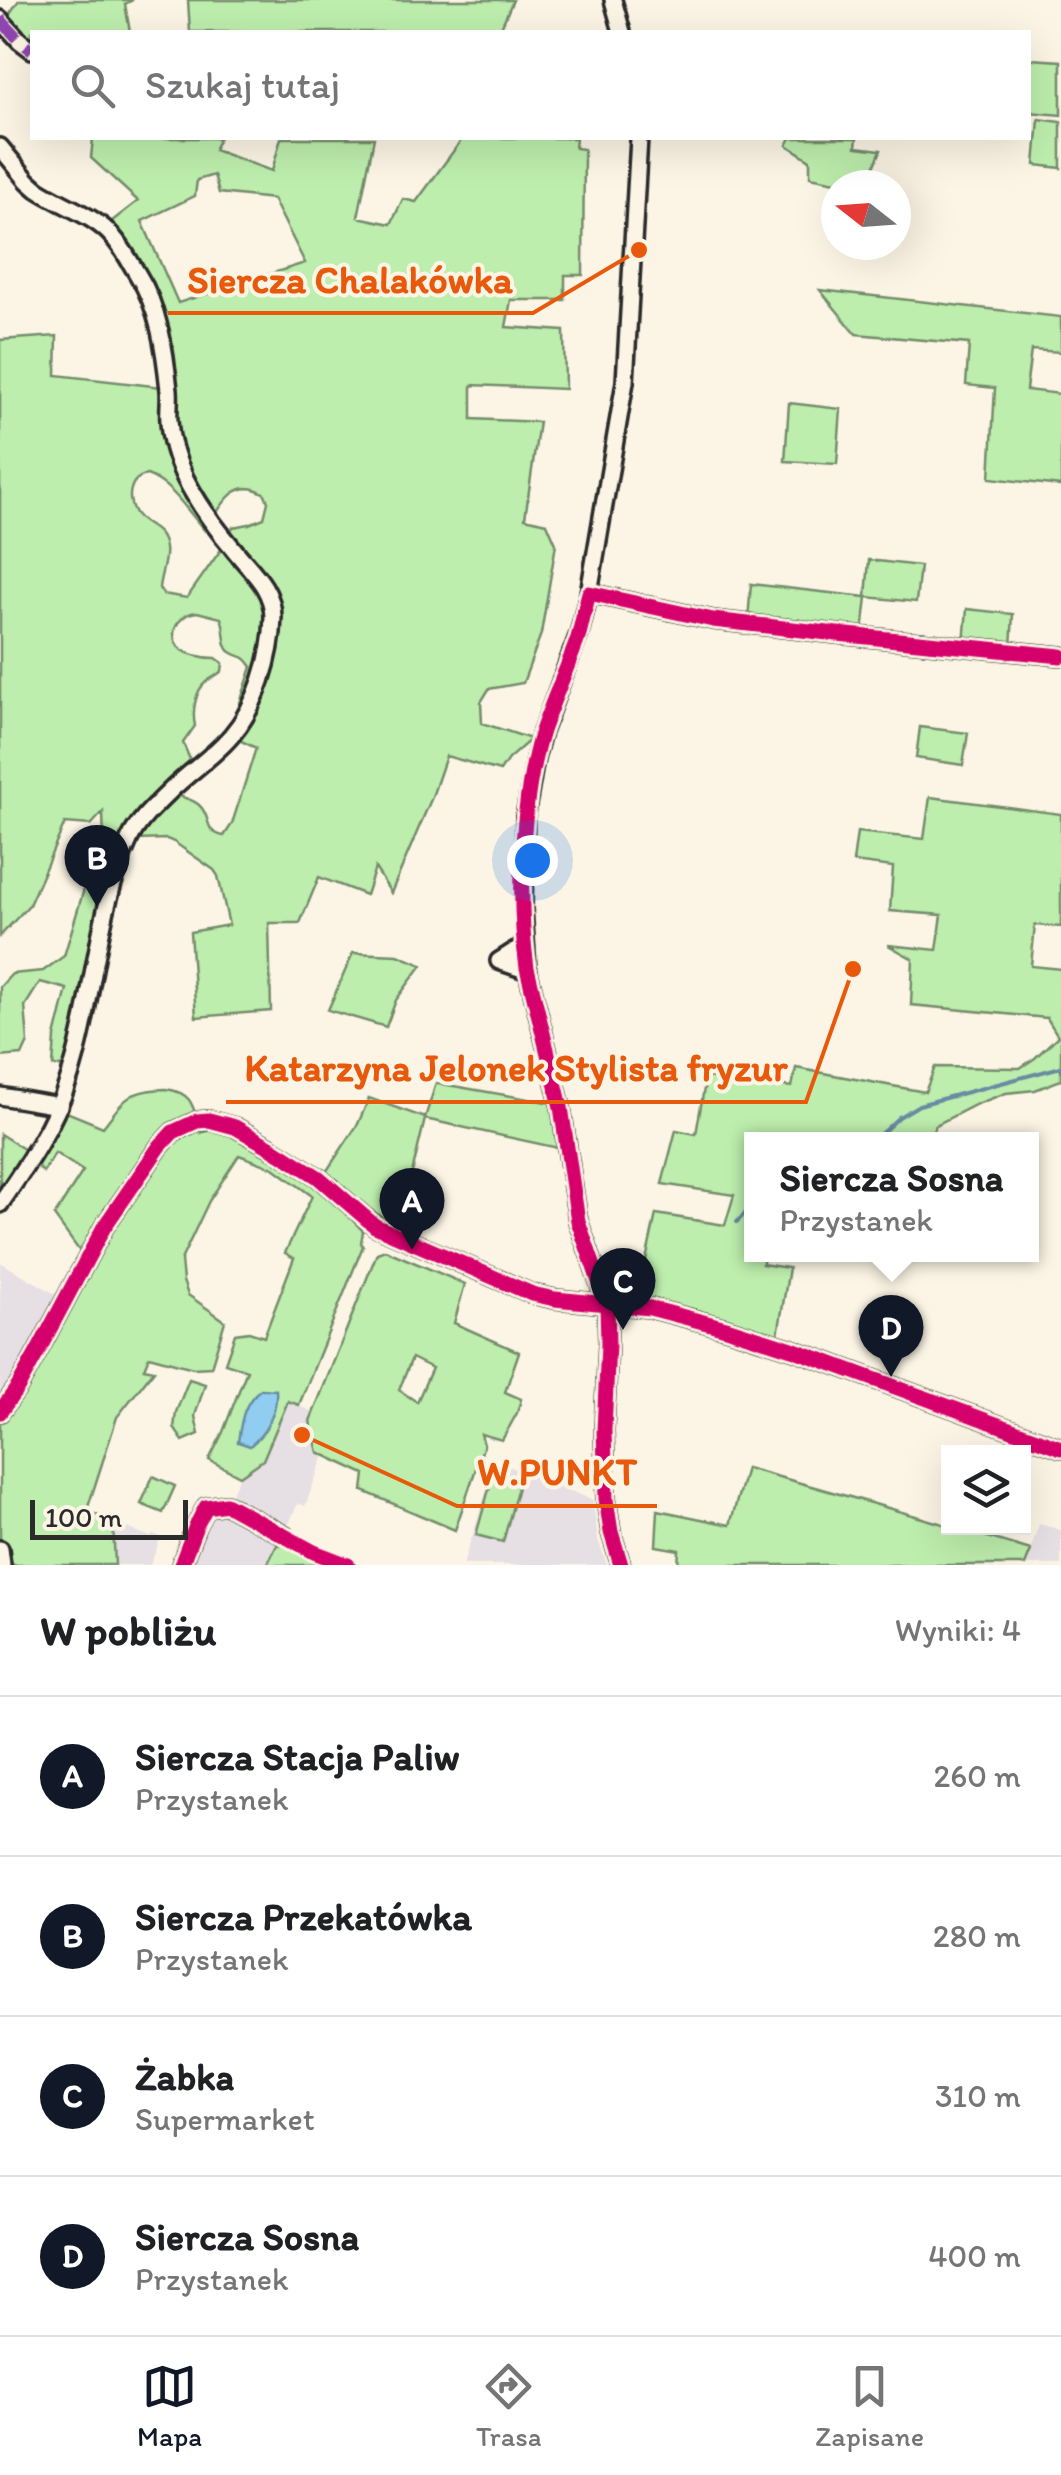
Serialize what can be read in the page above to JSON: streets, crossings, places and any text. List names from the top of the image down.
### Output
{
  "places": ["Siercza Chalakówka", "Katarzyna Jelonek Stylista fryzur", "W.PUNKT"],
  "scale_bar": "100 m",
  "north": "left",
  "page": {
    "search": "Szukaj tutaj",
    "pins": [
      "B",
      "A",
      "C",
      "D"
    ],
    "popup": ["Siercza Sosna", "Przystanek"],
    "scale": "100 m",
    "heading": ["W pobliżu", "Wyniki: 4"],
    "list": [
      {
        "mark": "A",
        "name": "Siercza Stacja Paliw",
        "note": "Przystanek",
        "value": "260 m"
      },
      {
        "mark": "B",
        "name": "Siercza Przekatówka",
        "note": "Przystanek",
        "value": "280 m"
      },
      {
        "mark": "C",
        "name": "Żabka",
        "note": "Supermarket",
        "value": "310 m"
      },
      {
        "mark": "D",
        "name": "Siercza Sosna",
        "note": "Przystanek",
        "value": "400 m"
      }
    ],
    "nav": ["Mapa", "Trasa", "Zapisane"]
  }
}
